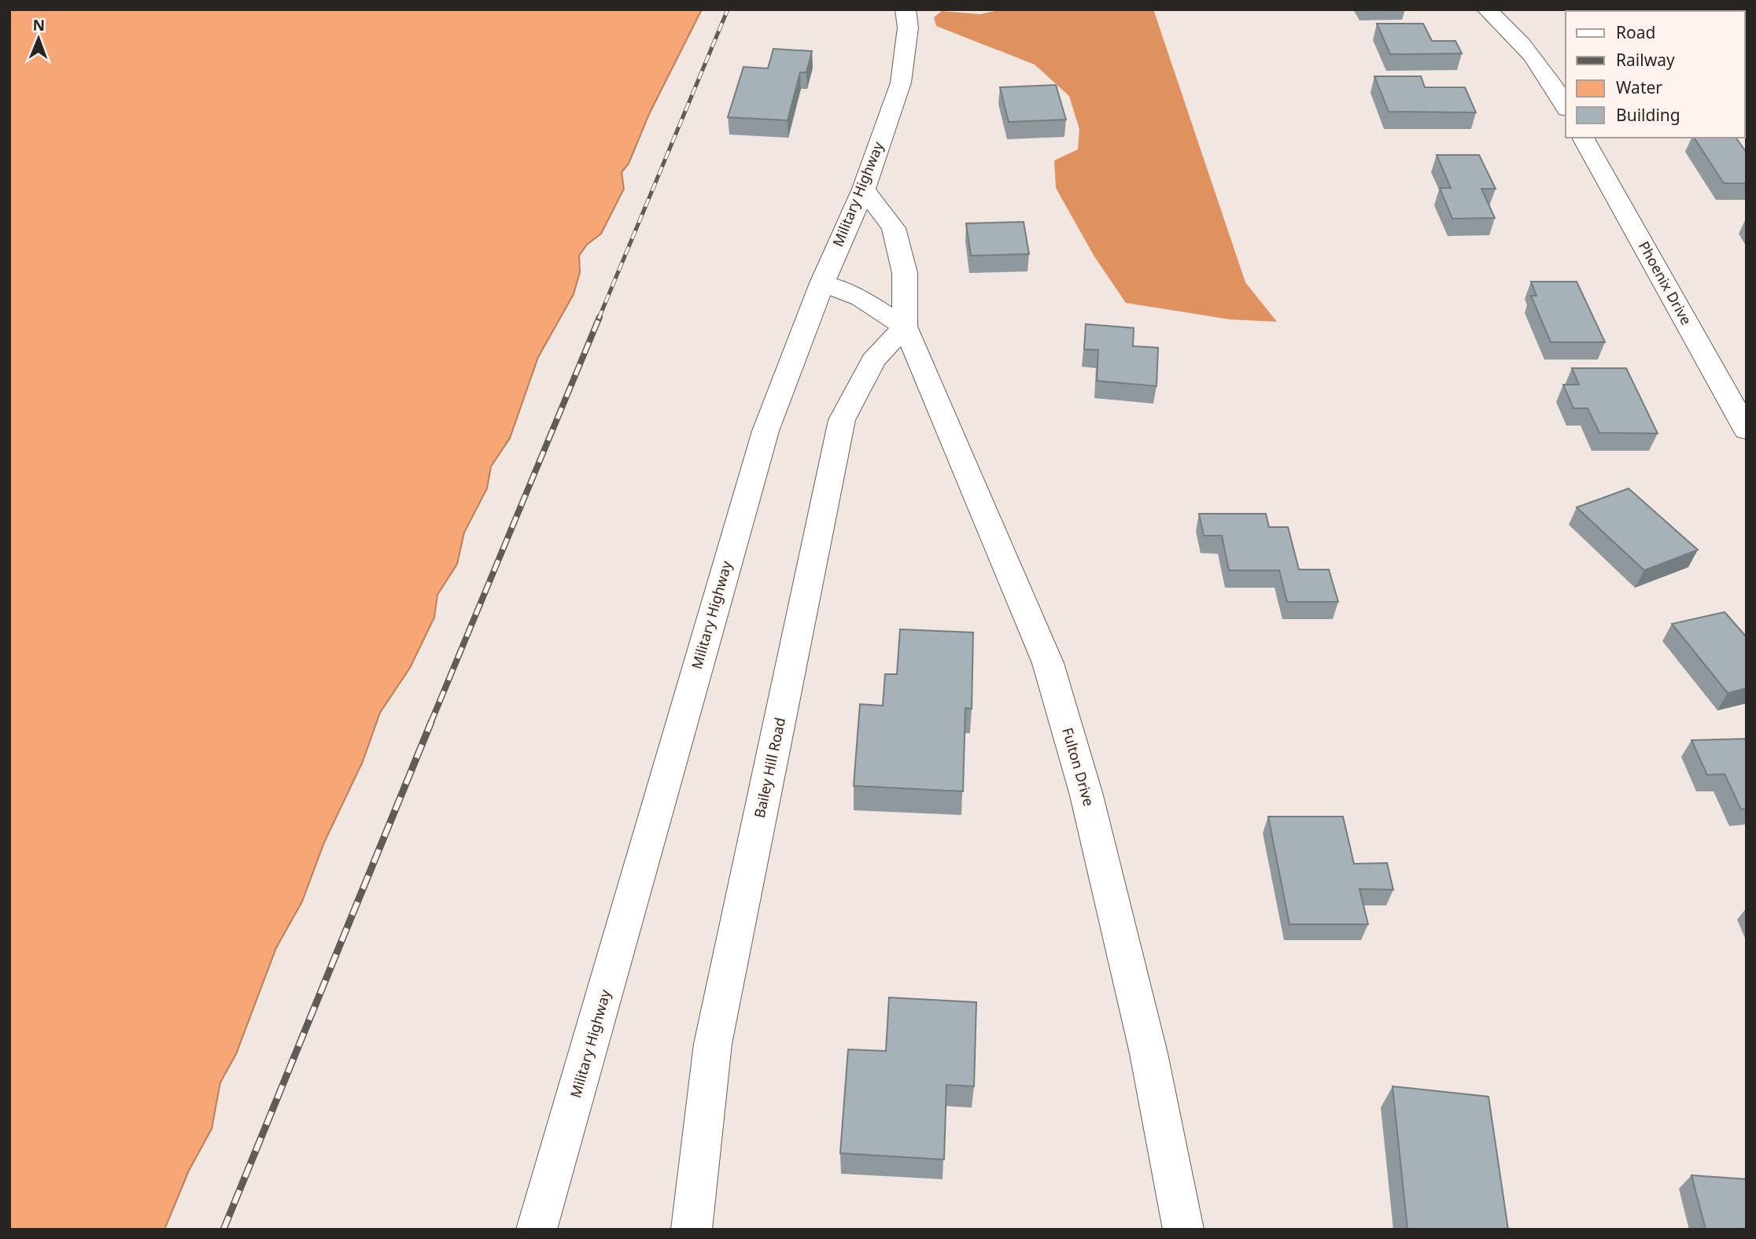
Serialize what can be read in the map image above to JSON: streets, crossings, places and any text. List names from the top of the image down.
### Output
{
  "streets": {
    "street": [
      "Military Highway",
      "Phoenix Drive",
      "Fulton Drive",
      "Bailey Hill Road"
    ]
  },
  "crossings": [
    ["Military Highway", "Fulton Drive"],
    ["Fulton Drive", "Bailey Hill Road"]
  ],
  "legend": [
    "Road",
    "Railway",
    "Water",
    "Building"
  ],
  "north": "top"
}
